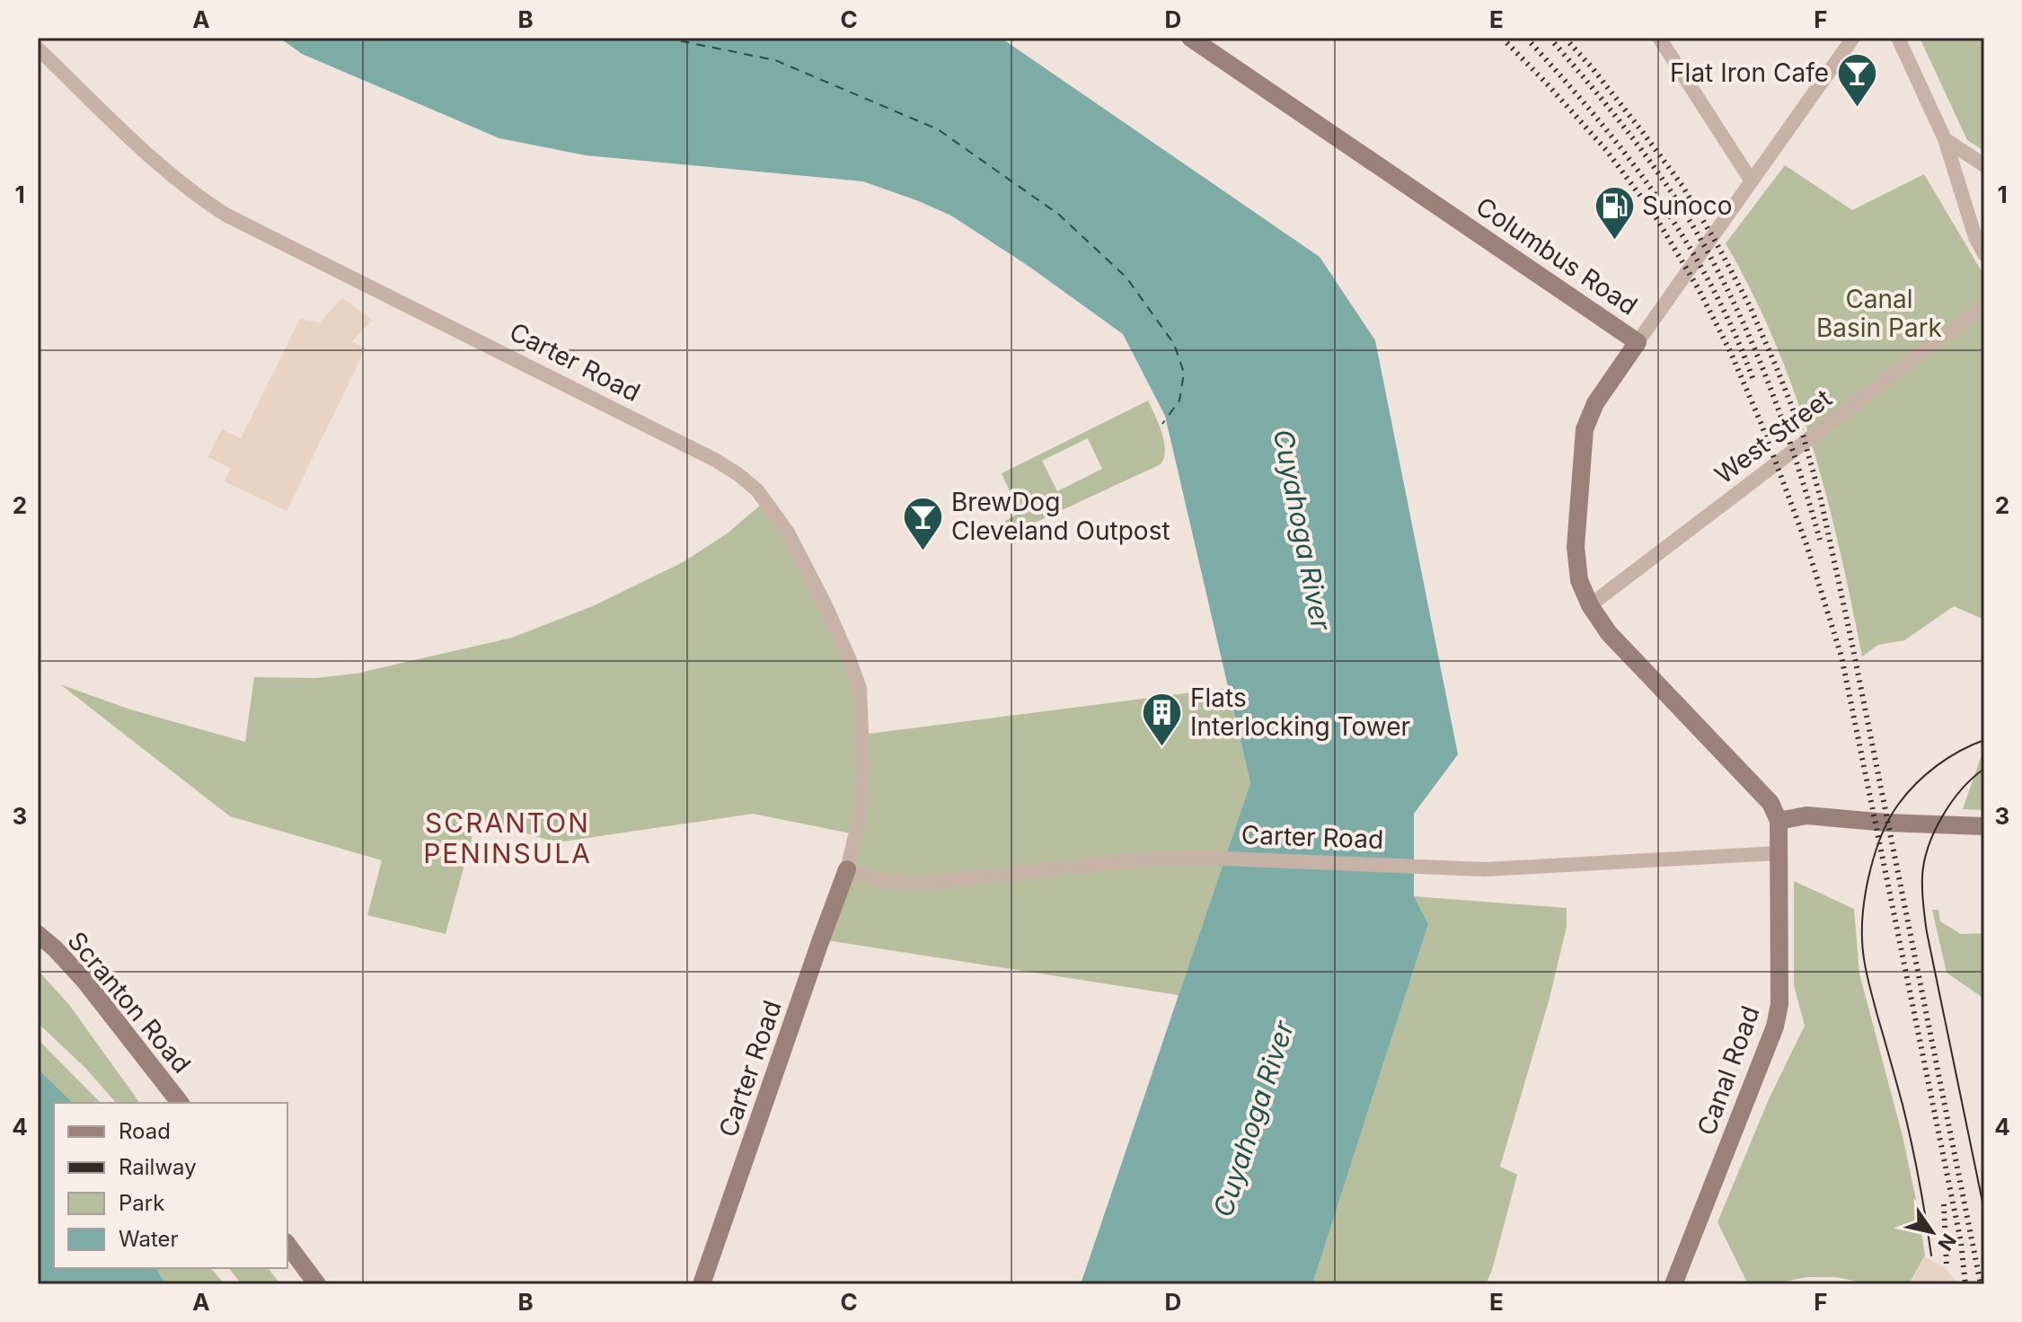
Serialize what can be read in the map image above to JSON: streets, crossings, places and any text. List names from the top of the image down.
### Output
{
  "streets": {
    "street": [
      "Columbus Road",
      "Carter Road",
      "West Street",
      "Scranton Road",
      "Canal Road"
    ]
  },
  "crossings": [
    ["Columbus Road", "West Street"],
    ["Columbus Road", "Canal Road"],
    ["Carter Road", "Canal Road"]
  ],
  "districts": ["SCRANTON PENINSULA"],
  "water": ["Cuyahoga River"],
  "parks": ["Canal Basin Park"],
  "places": {
    "bar": ["Flat Iron Cafe", "BrewDog Cleveland Outpost"],
    "fuel station": ["Sunoco"],
    "building": ["Flats Interlocking Tower"]
  },
  "legend": [
    "Road",
    "Railway",
    "Park",
    "Water"
  ],
  "north": "bottom right",
  "grid": {
    "columns": [
      "A",
      "B",
      "C",
      "D",
      "E",
      "F"
    ],
    "rows": [
      "1",
      "2",
      "3",
      "4"
    ]
  }
}
